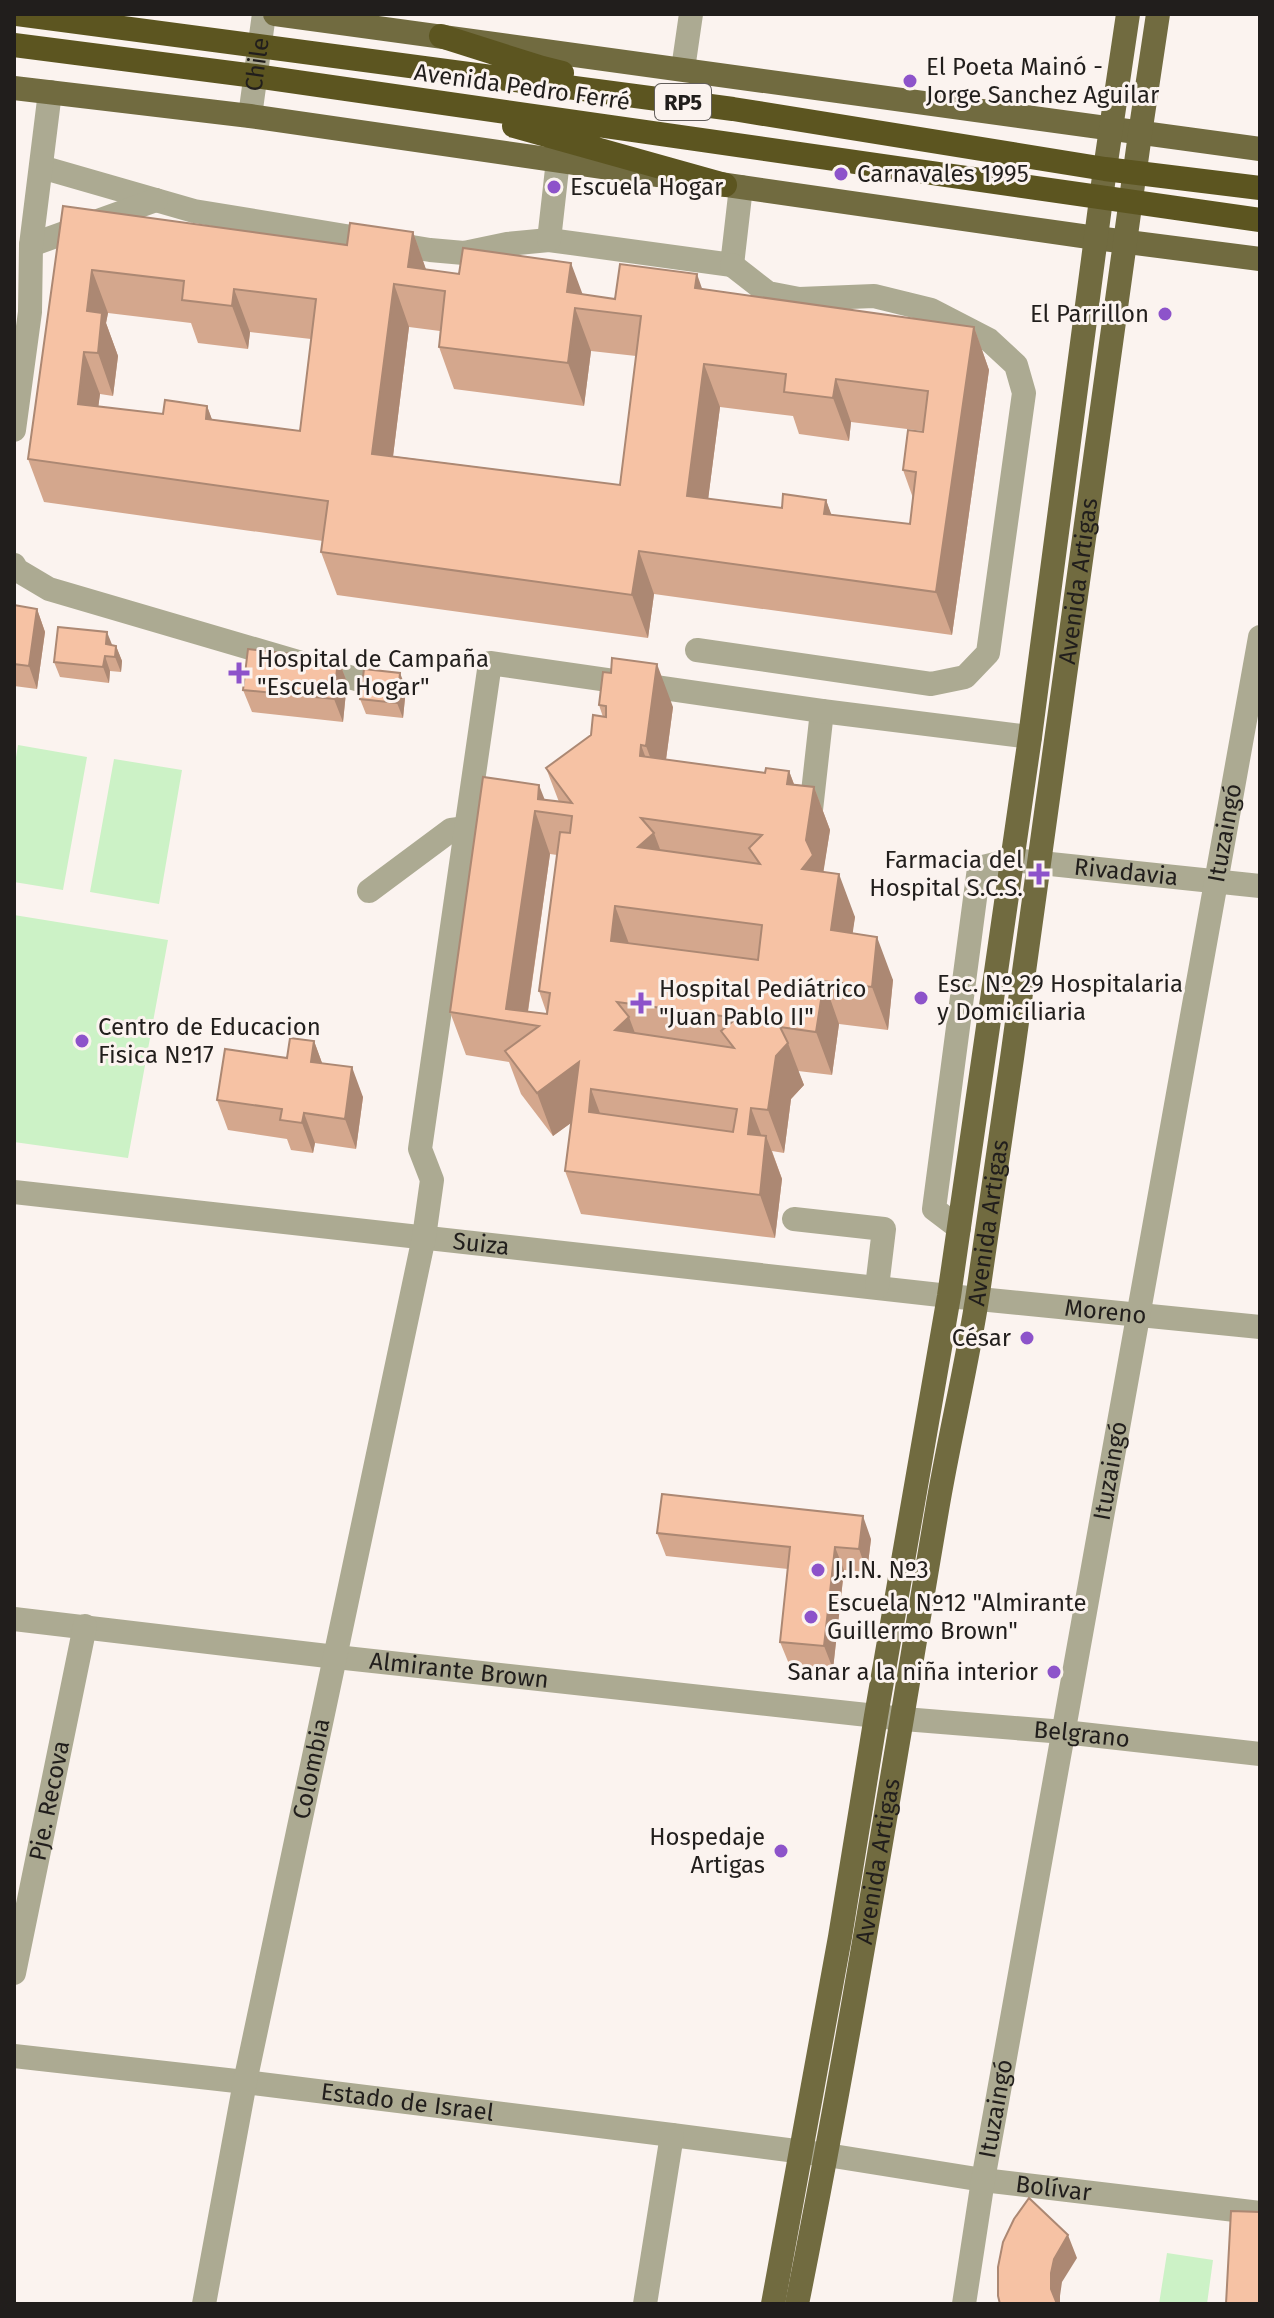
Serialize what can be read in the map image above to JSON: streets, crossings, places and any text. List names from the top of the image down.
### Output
{
  "streets": {
    "highway": ["Avenida Pedro Ferré", "RP5"],
    "main road": ["Avenida Artigas"],
    "street": [
      "Chile",
      "Ituzaingó",
      "Rivadavia",
      "Suiza",
      "Moreno",
      "Almirante Brown",
      "Belgrano",
      "Colombia",
      "Pje. Recova",
      "Estado de Israel",
      "Bolívar"
    ]
  },
  "crossings": [
    ["Chile", "Avenida Pedro Ferré"],
    ["Avenida Pedro Ferré", "Avenida Artigas"],
    ["Avenida Artigas", "Rivadavia"],
    ["Avenida Artigas", "Suiza"],
    ["Avenida Artigas", "Moreno"],
    ["Avenida Artigas", "Almirante Brown"],
    ["Avenida Artigas", "Belgrano"],
    ["Avenida Artigas", "Estado de Israel"],
    ["Avenida Artigas", "Bolívar"],
    ["Ituzaingó", "Rivadavia"],
    ["Ituzaingó", "Moreno"],
    ["Ituzaingó", "Belgrano"],
    ["Ituzaingó", "Bolívar"],
    ["Suiza", "Moreno"],
    ["Suiza", "Colombia"],
    ["Almirante Brown", "Belgrano"],
    ["Almirante Brown", "Colombia"],
    ["Almirante Brown", "Pje. Recova"],
    ["Colombia", "Estado de Israel"],
    ["Estado de Israel", "Bolívar"]
  ],
  "places": {
    "other": [
      "El Poeta Mainó - Jorge Sanchez Aguilar",
      "Carnavales 1995",
      "Escuela Hogar",
      "El Parrillon",
      "Esc. Nº 29 Hospitalaria y Domiciliaria",
      "Centro de Educacion Fisica Nº17",
      "César",
      "J.I.N. Nº3",
      "Escuela Nº12 \"Almirante Guillermo Brown\"",
      "Sanar a la niña interior",
      "Hospedaje Artigas"
    ],
    "health": ["Hospital de Campaña \"Escuela Hogar\"", "Farmacia del Hospital S.C.S.", "Hospital Pediátrico \"Juan Pablo II\""]
  }
}
